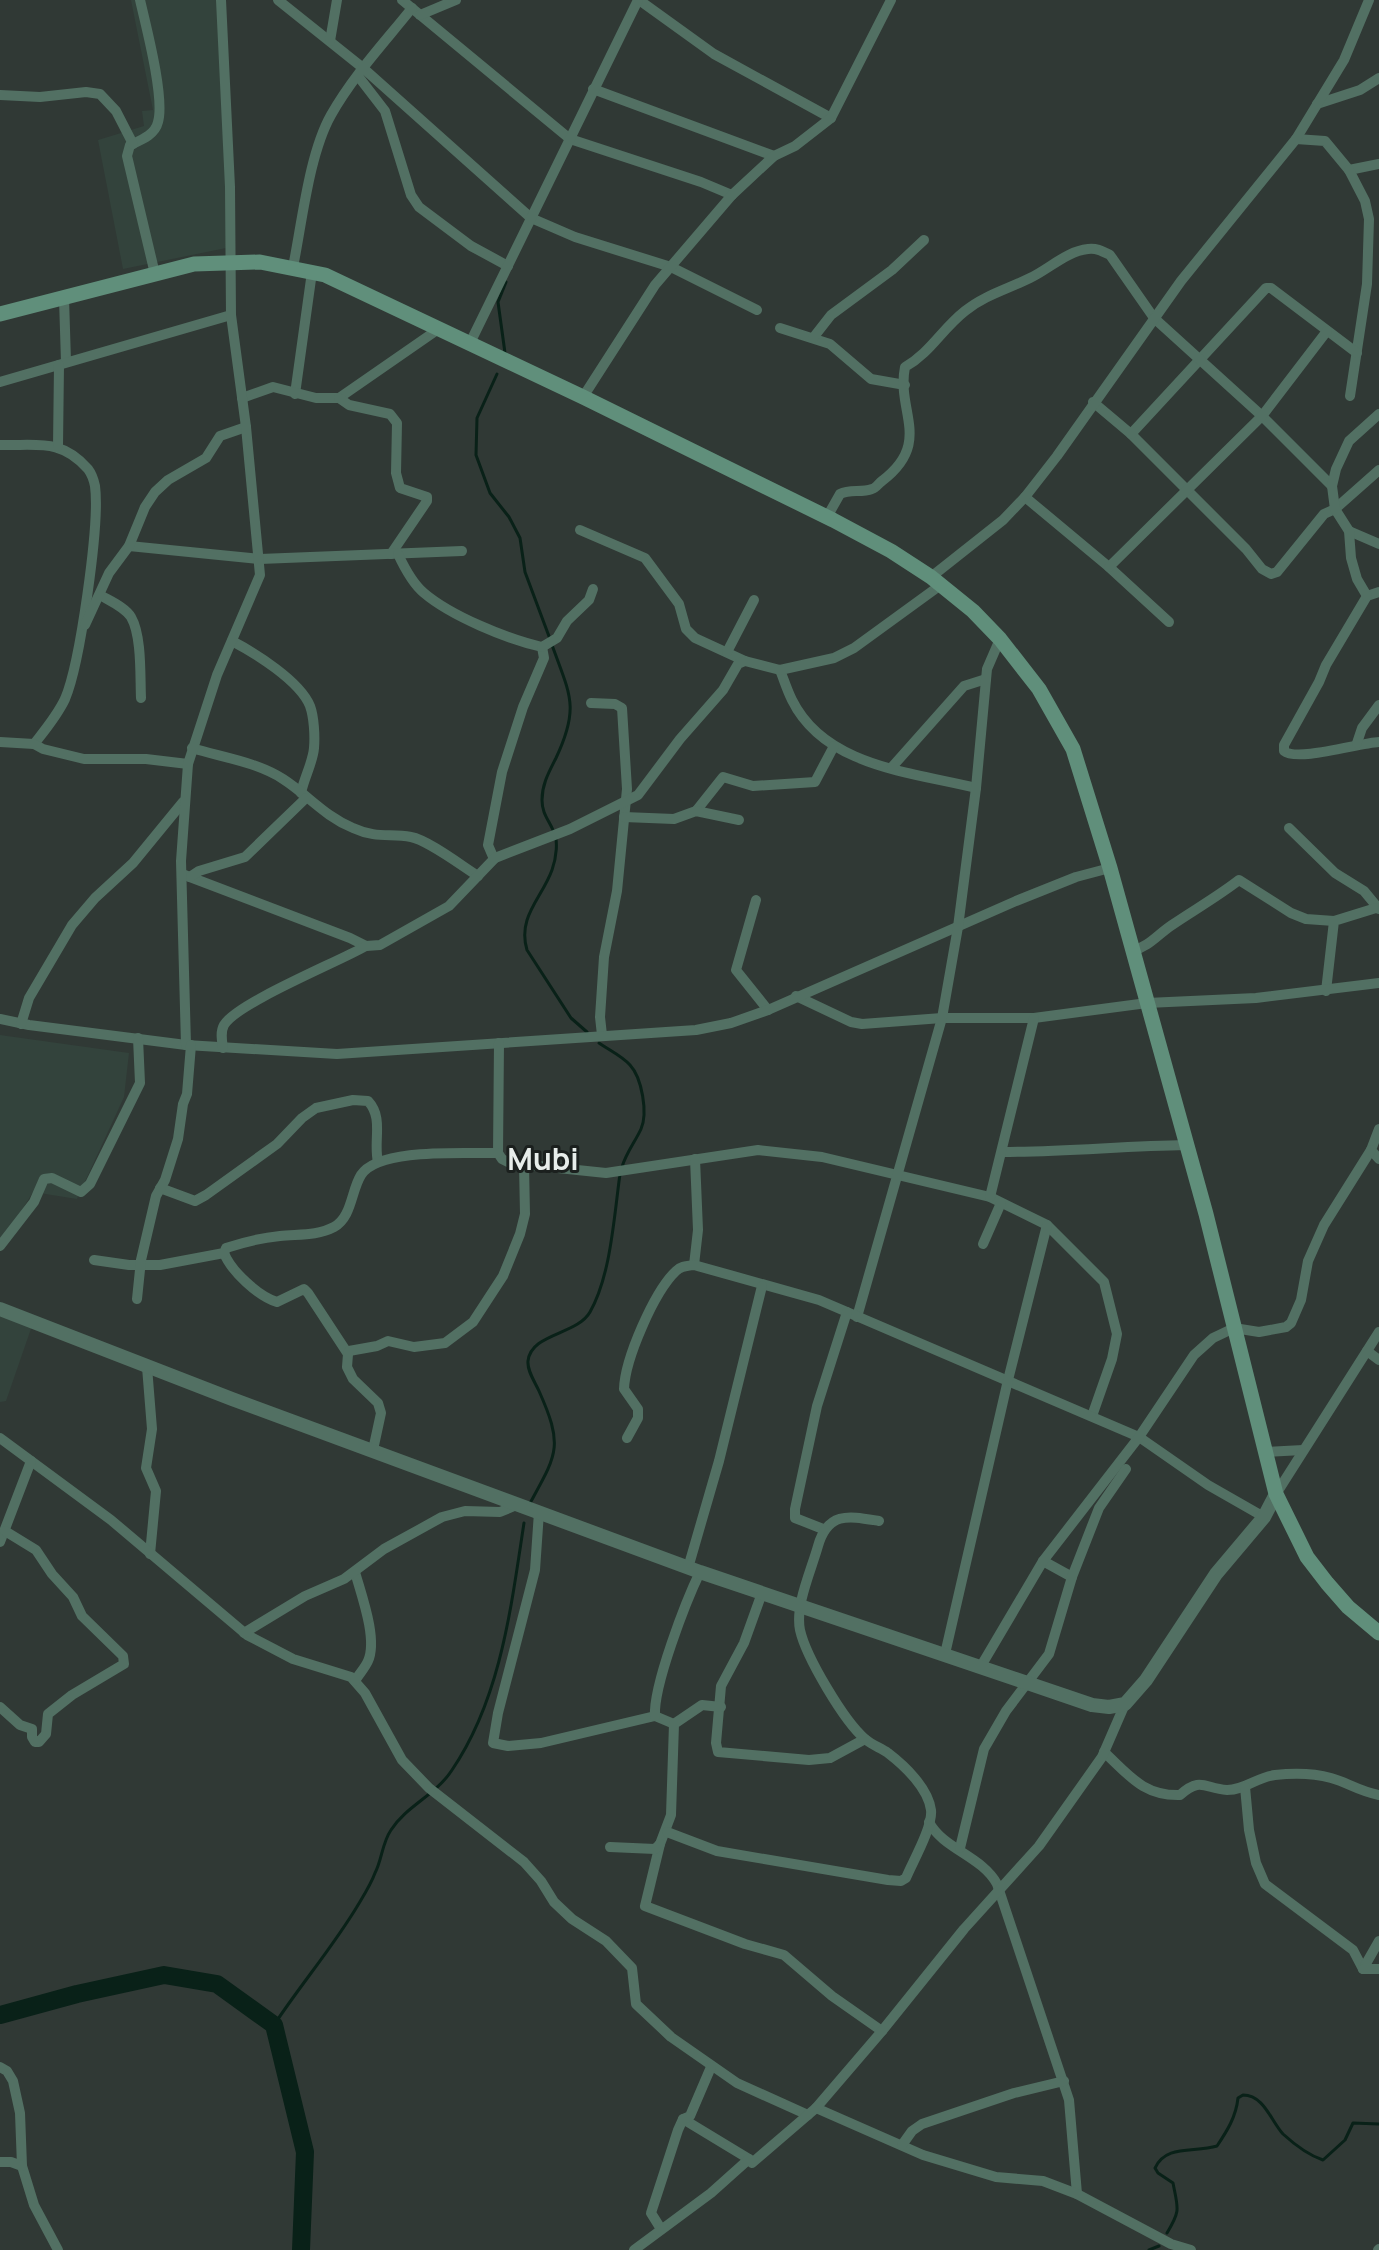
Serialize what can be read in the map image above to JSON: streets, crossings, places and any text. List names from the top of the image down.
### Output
{
  "districts": ["Mubi"]
}
